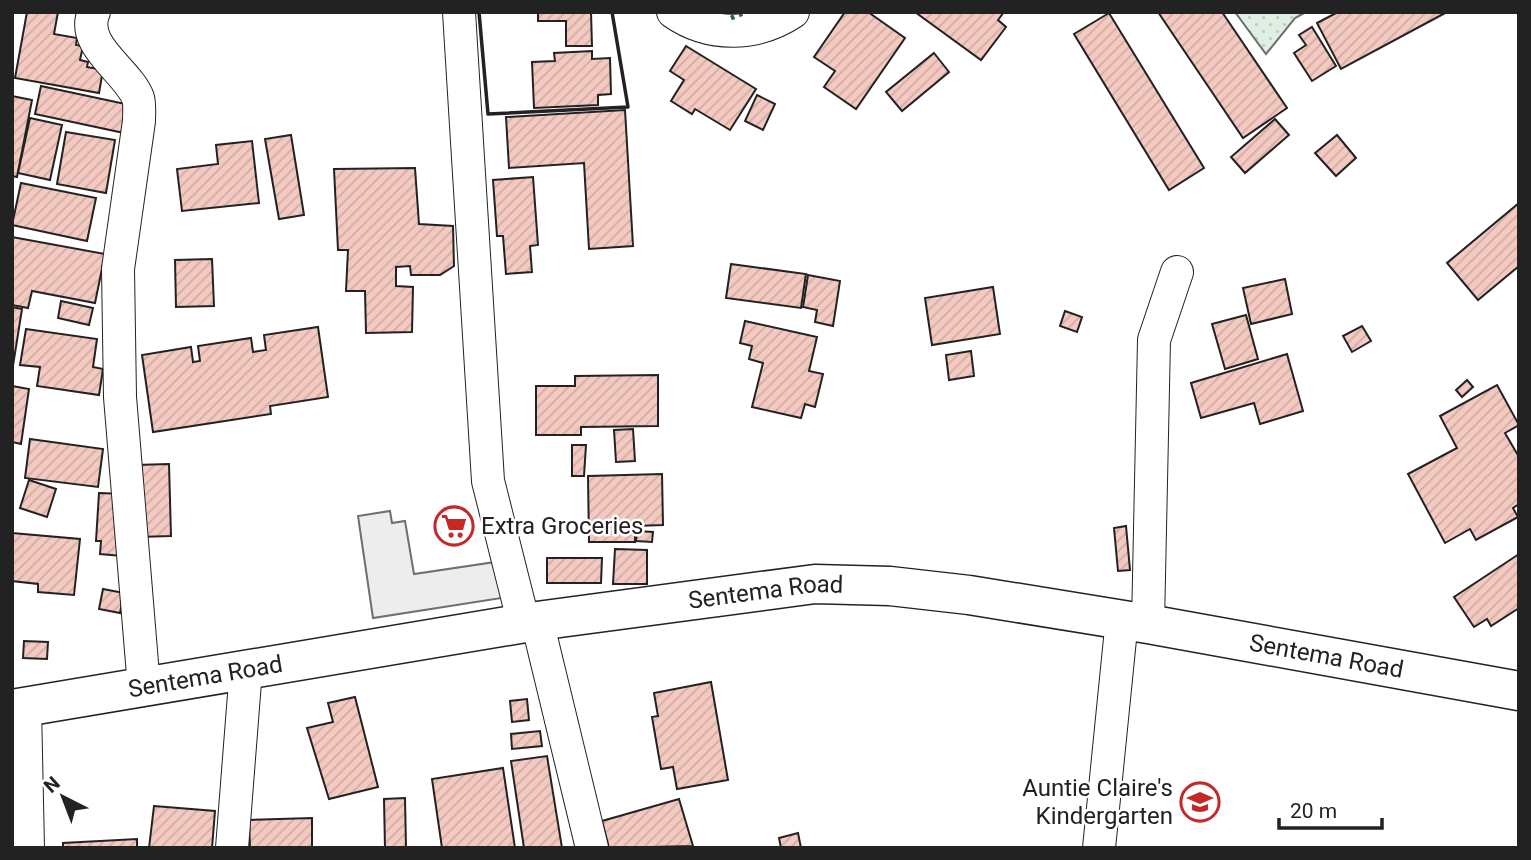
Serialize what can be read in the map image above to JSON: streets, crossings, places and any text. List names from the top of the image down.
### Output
{
  "streets": {
    "main road": ["Sentema Road"]
  },
  "places": {
    "supermarket": ["Extra Groceries"],
    "school or university": ["Auntie Claire's Kindergarten"]
  },
  "scale_bar": "20 m",
  "north": "top left"
}
